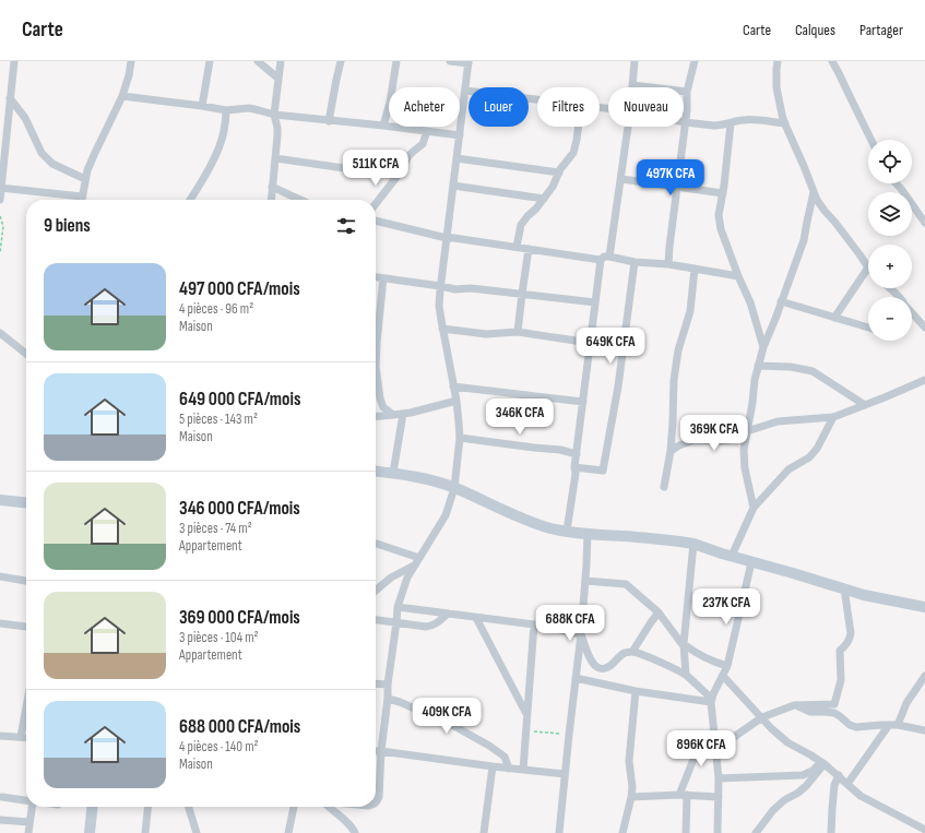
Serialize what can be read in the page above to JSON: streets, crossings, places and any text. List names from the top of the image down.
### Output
{
  "page": {
    "header": "Carte",
    "nav": ["Carte", "Calques", "Partager"],
    "chip": [
      "Acheter",
      "Louer",
      "Filtres",
      "Nouveau"
    ],
    "map_buttons": ["+", "−"],
    "price": [
      "511K CFA",
      "497K CFA",
      "649K CFA",
      "346K CFA",
      "369K CFA",
      "237K CFA",
      "688K CFA",
      "409K CFA",
      "896K CFA"
    ],
    "heading": "9 biens",
    "list": [
      {
        "name": "497 000 CFA/mois",
        "note": "4 pièces · 96 m² · Maison"
      },
      {
        "name": "649 000 CFA/mois",
        "note": "5 pièces · 143 m² · Maison"
      },
      {
        "name": "346 000 CFA/mois",
        "note": "3 pièces · 74 m² · Appartement"
      },
      {
        "name": "369 000 CFA/mois",
        "note": "3 pièces · 104 m² · Appartement"
      },
      {
        "name": "688 000 CFA/mois",
        "note": "4 pièces · 140 m² · Maison"
      }
    ]
  }
}
